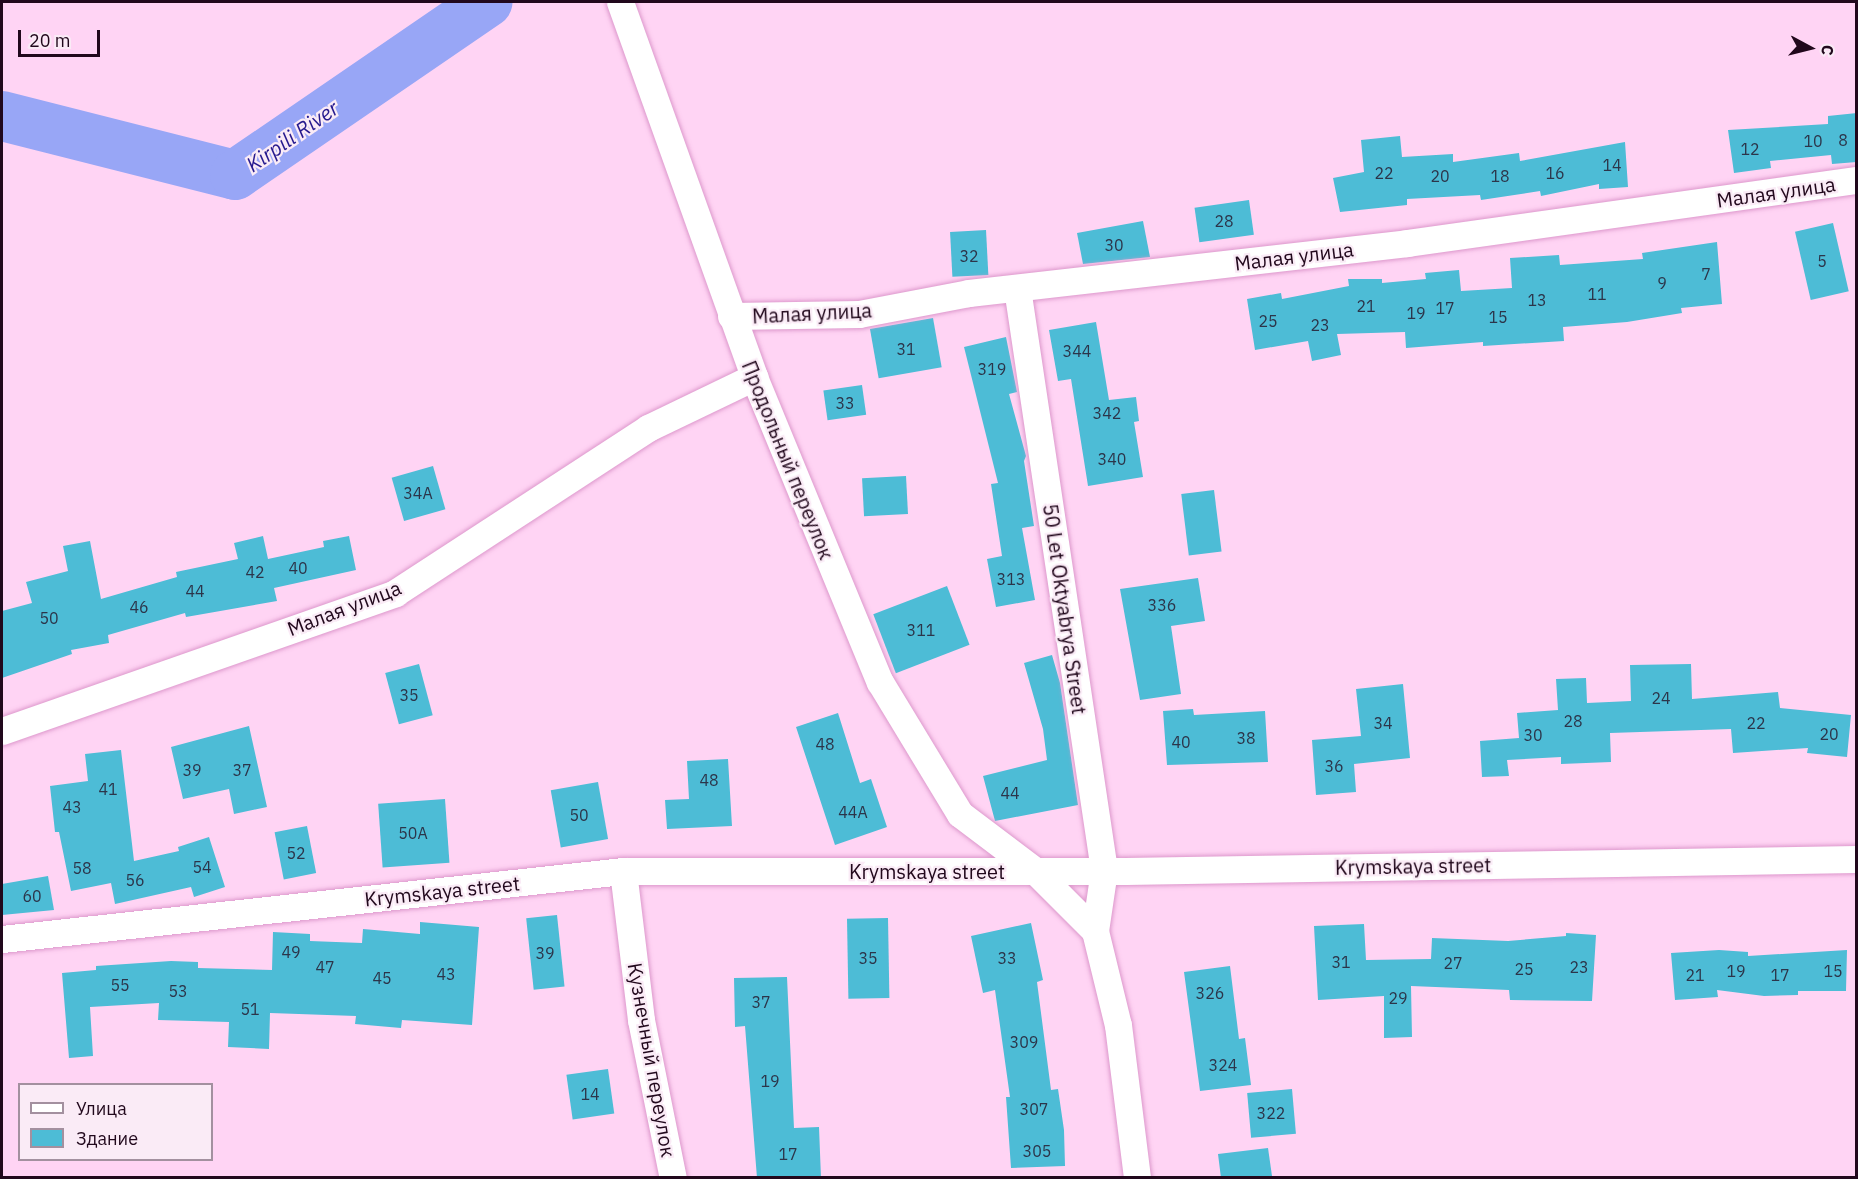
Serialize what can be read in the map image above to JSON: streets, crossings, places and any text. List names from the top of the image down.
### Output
{
  "streets": {
    "street": [
      "Малая улица",
      "Продольный переулок",
      "50 Let Oktyabrya Street",
      "Krymskaya street",
      "Кузнечный переулок"
    ]
  },
  "crossings": [
    ["Малая улица", "Продольный переулок"],
    ["Малая улица", "50 Let Oktyabrya Street"],
    ["Продольный переулок", "Krymskaya street"],
    ["50 Let Oktyabrya Street", "Krymskaya street"],
    ["Krymskaya street", "Кузнечный переулок"]
  ],
  "water": ["Kirpili River"],
  "house_numbers": [
    "8",
    "10",
    "12",
    "14",
    "22",
    "16",
    "20",
    "18",
    "28",
    "30",
    "32",
    "5",
    "7",
    "9",
    "11",
    "13",
    "21",
    "17",
    "19",
    "15",
    "25",
    "23",
    "31",
    "344",
    "319",
    "33",
    "342",
    "340",
    "34А",
    "40",
    "42",
    "313",
    "44",
    "336",
    "46",
    "50",
    "311",
    "35",
    "24",
    "28",
    "34",
    "22",
    "20",
    "30",
    "38",
    "40",
    "48",
    "36",
    "39",
    "37",
    "48",
    "41",
    "44",
    "43",
    "44А",
    "50",
    "50А",
    "52",
    "54",
    "58",
    "56",
    "60",
    "49",
    "39",
    "35",
    "33",
    "31",
    "27",
    "47",
    "23",
    "25",
    "19",
    "15",
    "43",
    "21",
    "17",
    "45",
    "55",
    "53",
    "326",
    "29",
    "37",
    "51",
    "309",
    "324",
    "19",
    "14",
    "307",
    "322",
    "305",
    "17"
  ],
  "legend": ["Улица", "Здание"],
  "scale_bar": "20 m",
  "north": "right"
}
